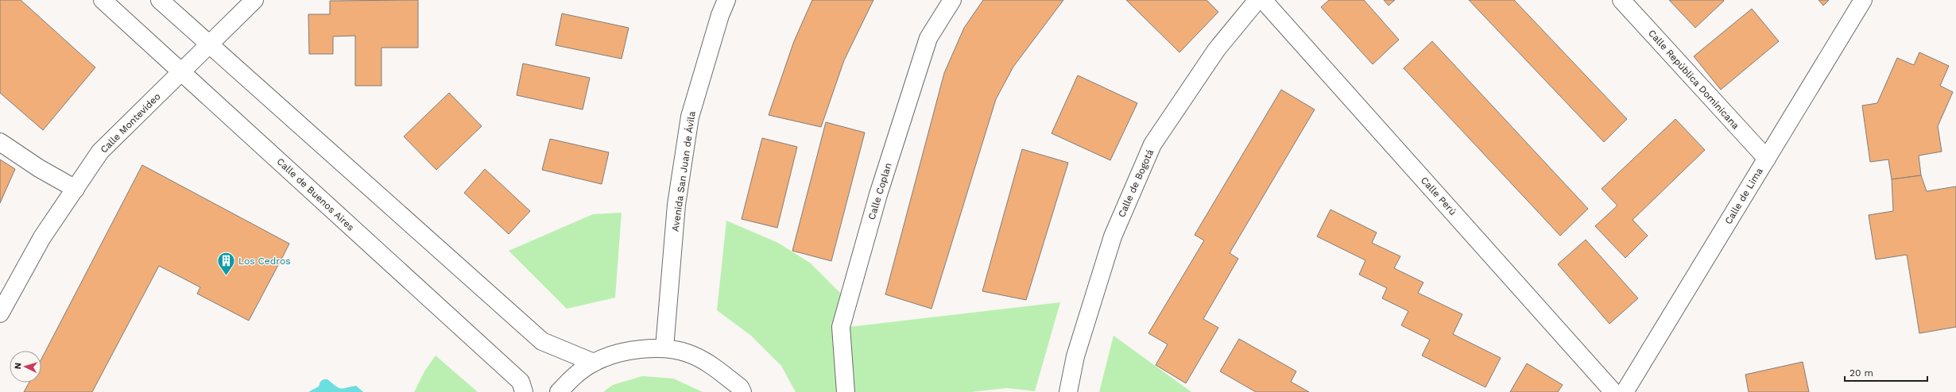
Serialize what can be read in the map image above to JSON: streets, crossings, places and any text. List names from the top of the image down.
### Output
{
  "streets": {
    "street": [
      "Calle República Dominicana",
      "Calle Montevideo",
      "Avenida San Juan de Ávila",
      "Calle de Bogotá",
      "Calle Coplan",
      "Calle de Buenos Aires",
      "Calle Perú",
      "Calle de Lima"
    ]
  },
  "crossings": [
    ["Calle República Dominicana", "Calle de Lima"],
    ["Calle Montevideo", "Calle de Buenos Aires"]
  ],
  "places": {
    "building": ["Los Cedros"]
  },
  "scale_bar": "20 m",
  "north": "left"
}
